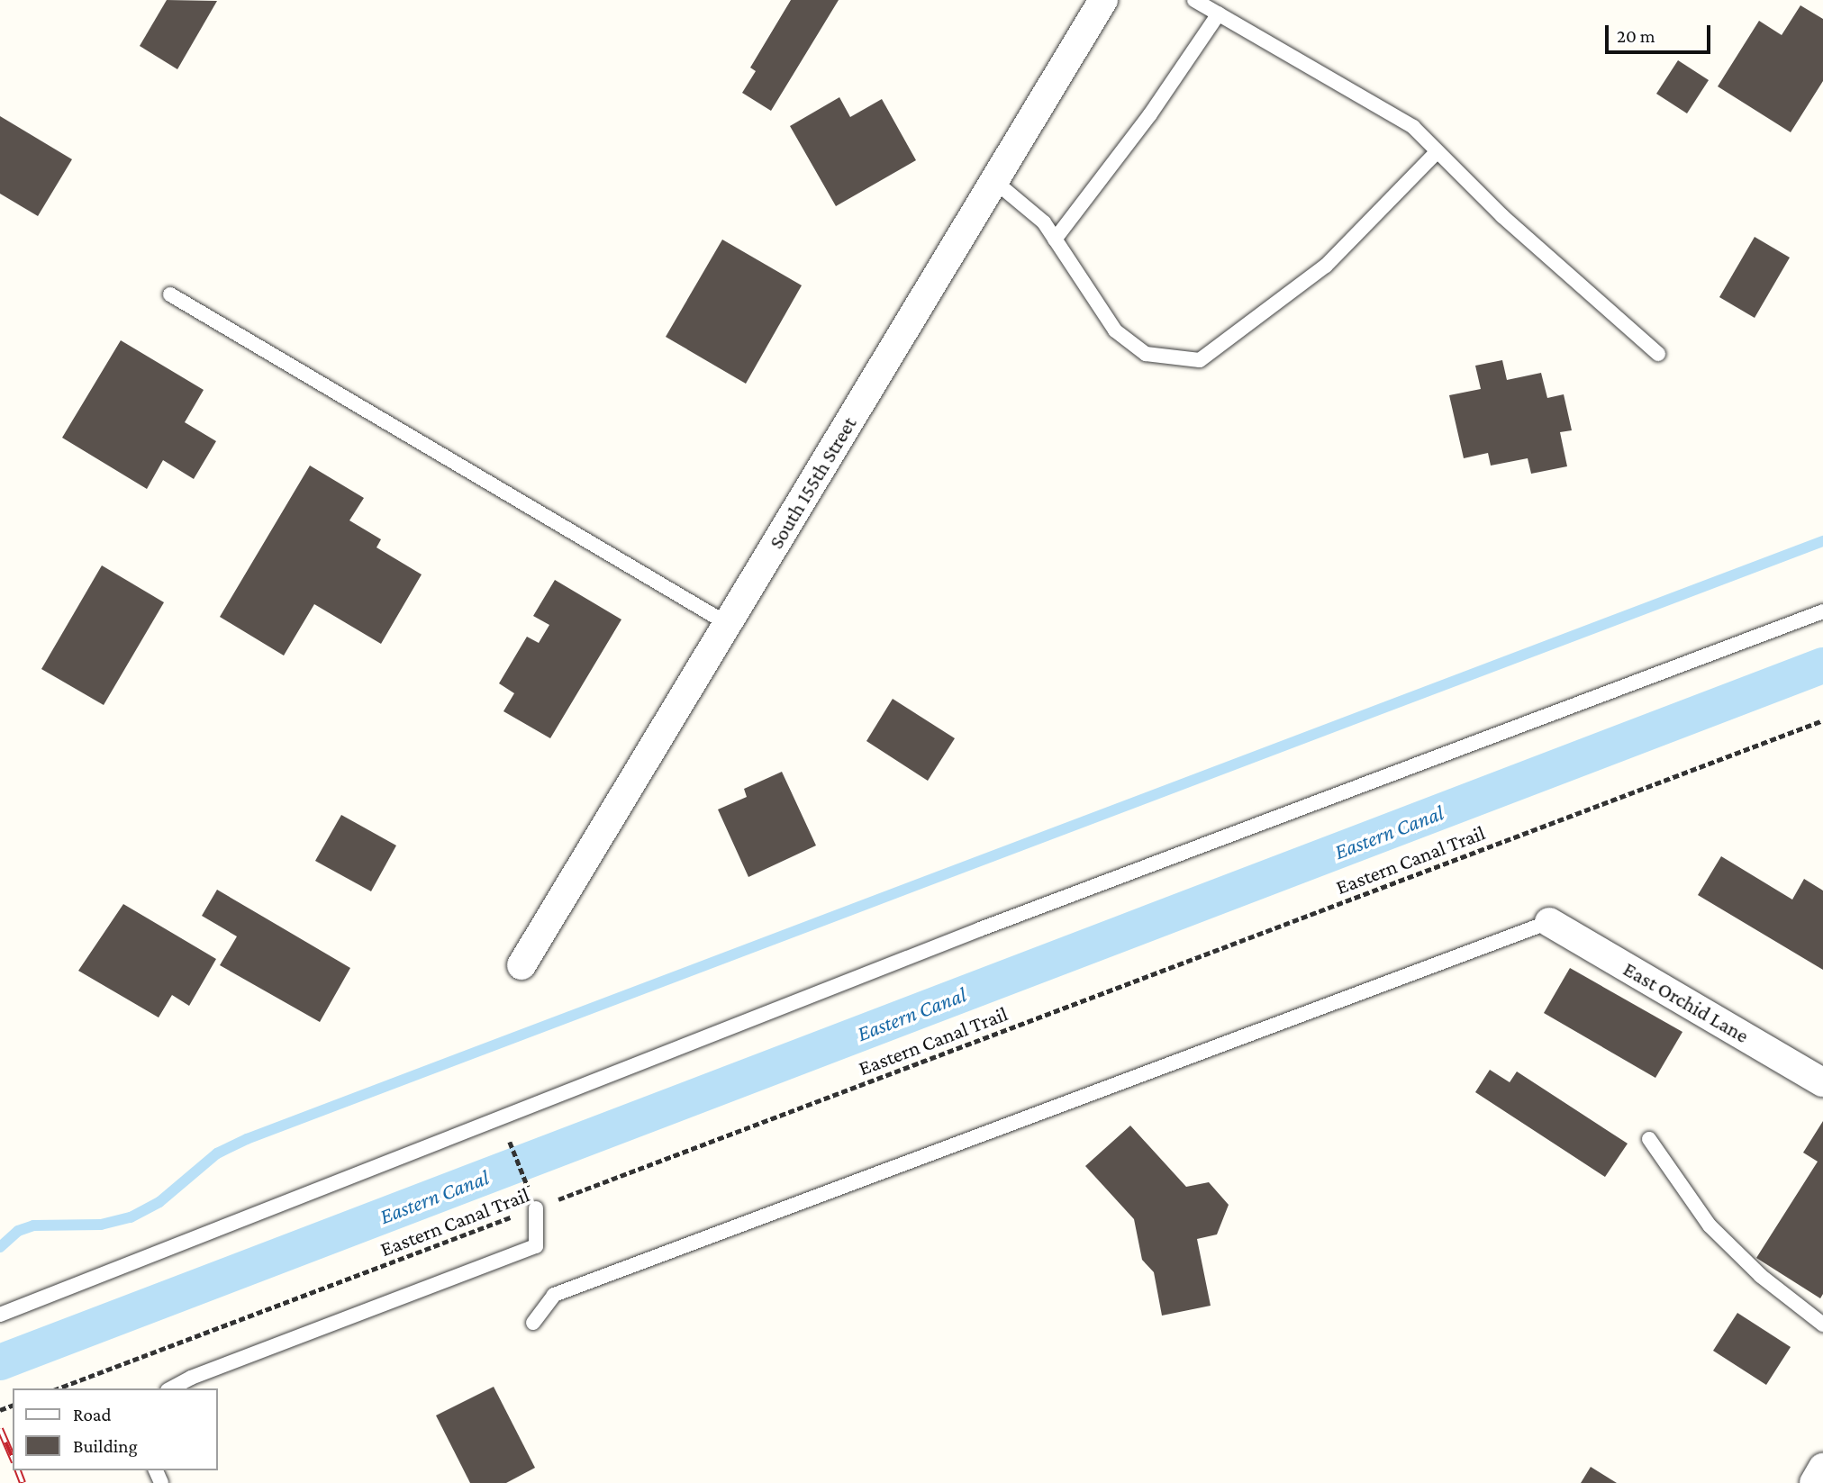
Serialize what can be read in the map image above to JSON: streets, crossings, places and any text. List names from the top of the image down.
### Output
{
  "streets": {
    "street": ["South 155th Street", "East Orchid Lane"],
    "path": ["Eastern Canal Trail"]
  },
  "water": ["Eastern Canal"],
  "legend": ["Road", "Building"],
  "scale_bar": "20 m"
}
